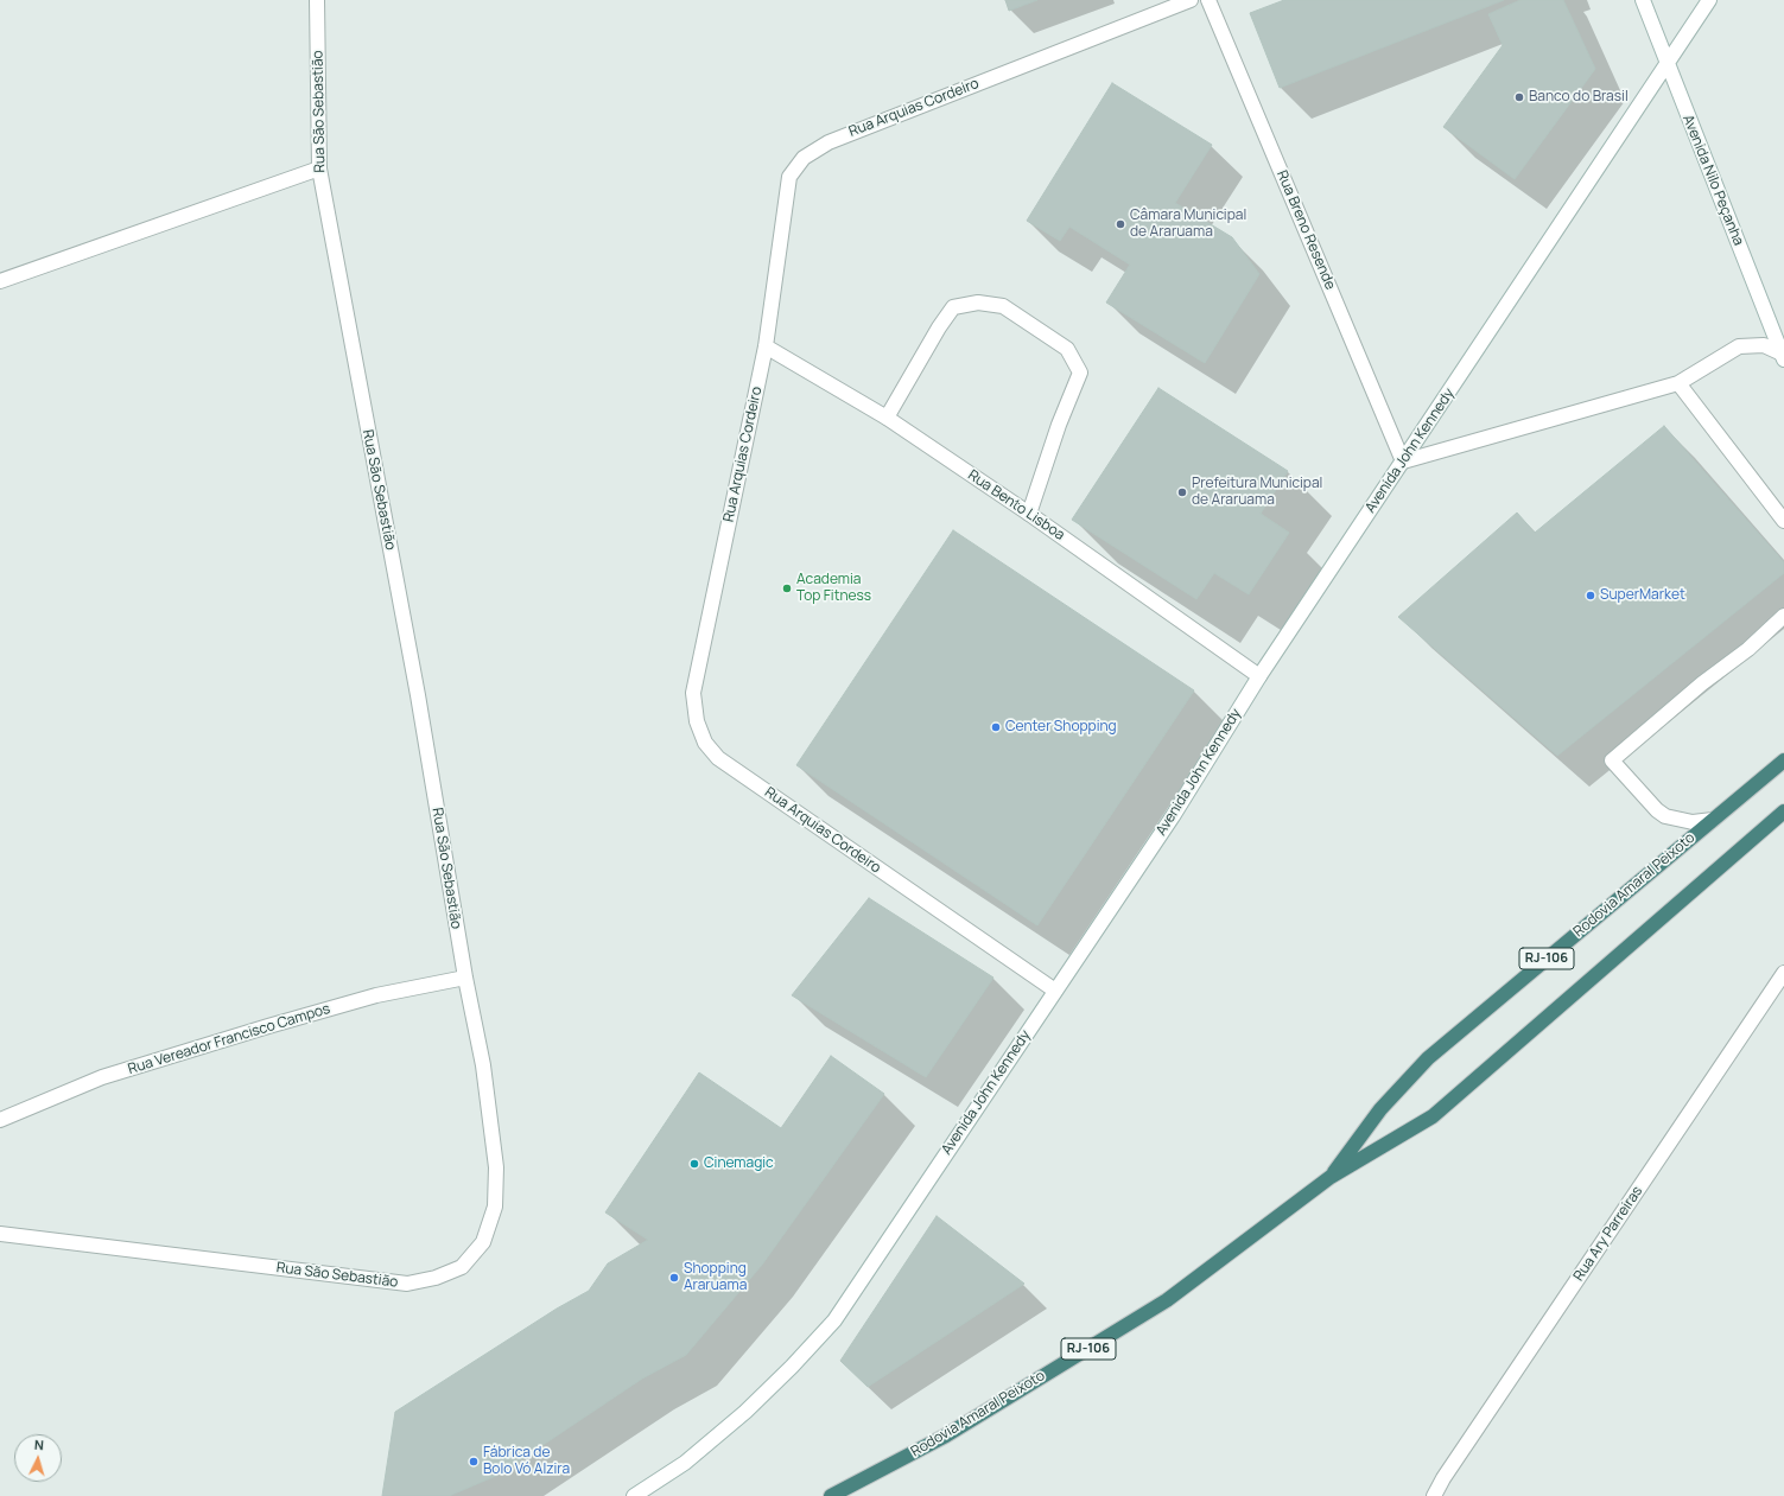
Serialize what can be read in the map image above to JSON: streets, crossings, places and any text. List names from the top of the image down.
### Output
{
  "streets": {
    "highway": ["Rodovia Amaral Peixoto", "RJ-106"],
    "street": [
      "Rua Arquias Cordeiro",
      "Rua São Sebastião",
      "Avenida Nilo Peçanha",
      "Rua Breno Resende",
      "Avenida John Kennedy",
      "Rua Bento Lisboa",
      "Rua Vereador Francisco Campos",
      "Rua Ary Parreiras"
    ]
  },
  "crossings": [
    ["Rua Arquias Cordeiro", "Avenida John Kennedy"],
    ["Rua Arquias Cordeiro", "Rua Bento Lisboa"],
    ["Rua São Sebastião", "Rua Vereador Francisco Campos"],
    ["Avenida Nilo Peçanha", "Avenida John Kennedy"],
    ["Rua Breno Resende", "Avenida John Kennedy"],
    ["Avenida John Kennedy", "Rua Bento Lisboa"]
  ],
  "places": [
    "Banco do Brasil",
    "Câmara Municipal de Araruama",
    "Prefeitura Municipal de Araruama",
    "Academia Top Fitness",
    "SuperMarket",
    "Center Shopping",
    "Cinemagic",
    "Shopping Araruama",
    "Fábrica de Bolo Vó Alzira"
  ],
  "north": "top"
}
